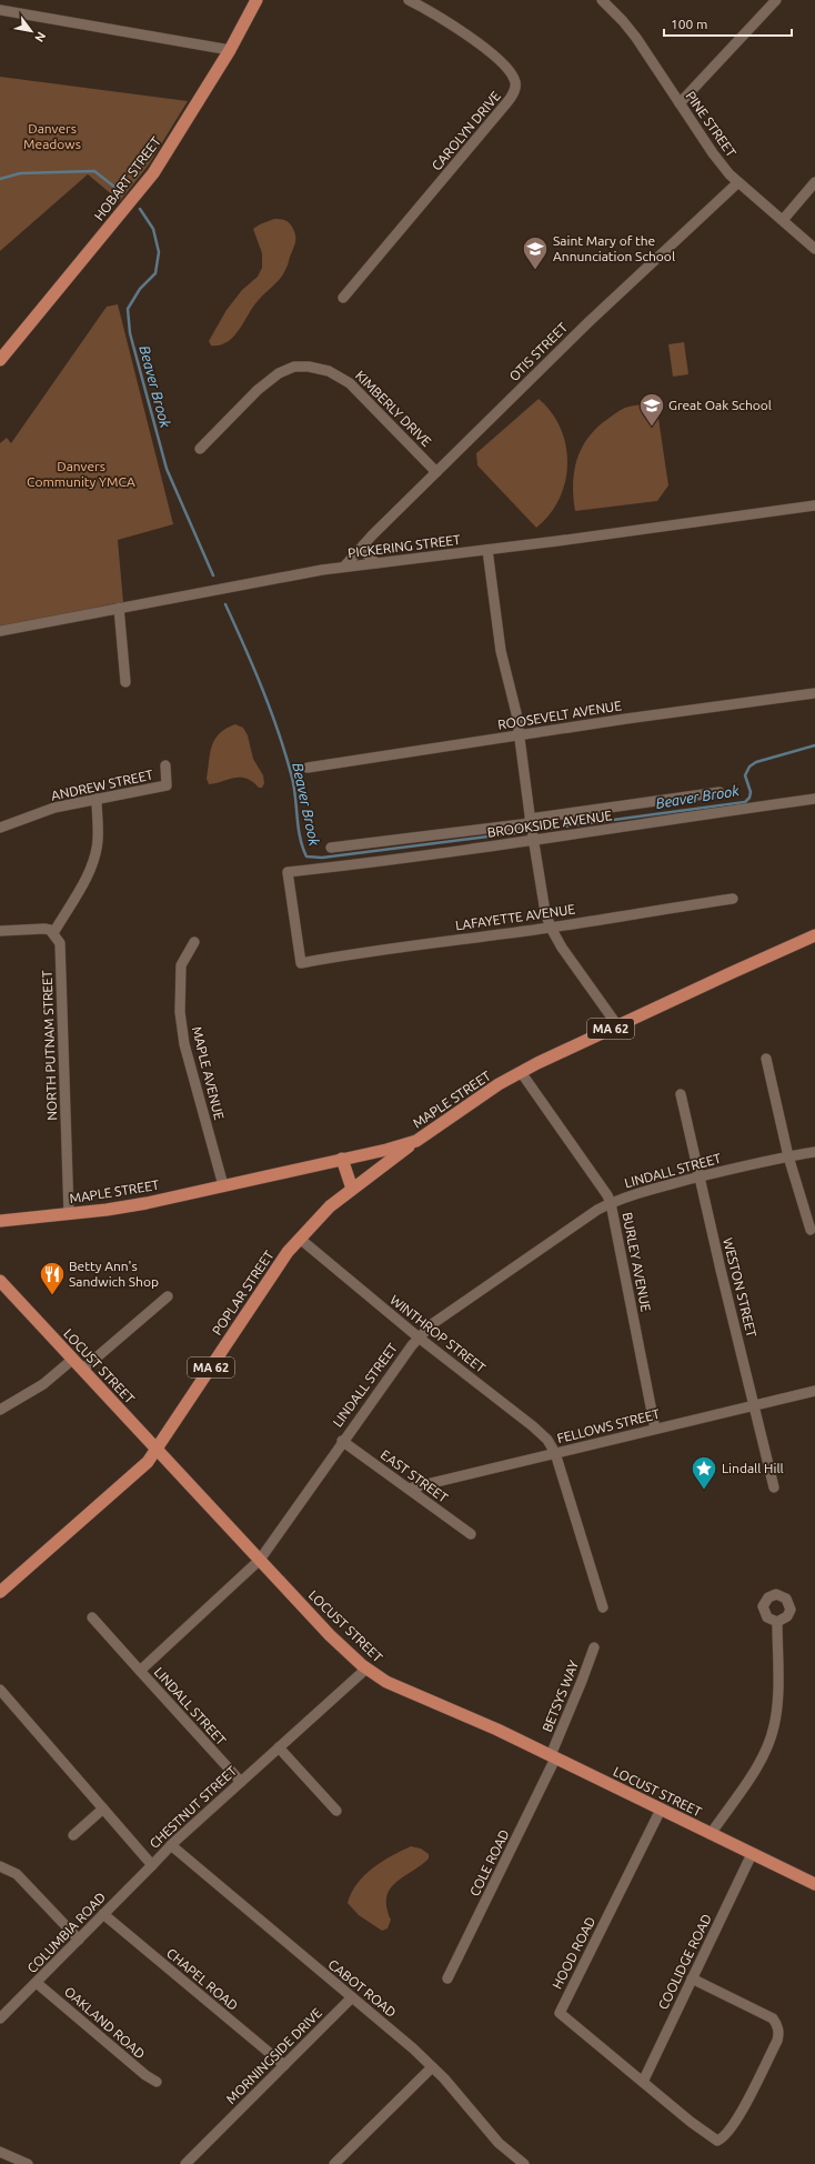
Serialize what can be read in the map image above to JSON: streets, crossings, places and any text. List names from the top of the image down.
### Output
{
  "streets": {
    "main road": [
      "HOBART STREET",
      "MA 62",
      "MAPLE STREET",
      "POPLAR STREET",
      "LOCUST STREET"
    ],
    "street": [
      "PINE STREET",
      "CAROLYN DRIVE",
      "OTIS STREET",
      "KIMBERLY DRIVE",
      "PICKERING STREET",
      "ROOSEVELT AVENUE",
      "ANDREW STREET",
      "BROOKSIDE AVENUE",
      "LAFAYETTE AVENUE",
      "NORTH PUTNAM STREET",
      "MAPLE AVENUE",
      "LINDALL STREET",
      "BURLEY AVENUE",
      "WESTON STREET",
      "WINTHROP STREET",
      "FELLOWS STREET",
      "EAST STREET",
      "BETSYS WAY",
      "CHESTNUT STREET",
      "COLE ROAD",
      "COLUMBIA ROAD",
      "HOOD ROAD",
      "COOLIDGE ROAD",
      "CHAPEL ROAD",
      "CABOT ROAD",
      "OAKLAND ROAD",
      "MORNINGSIDE DRIVE"
    ]
  },
  "crossings": [
    ["PINE STREET", "OTIS STREET"],
    ["OTIS STREET", "KIMBERLY DRIVE"],
    ["OTIS STREET", "PICKERING STREET"],
    ["BROOKSIDE AVENUE", "LAFAYETTE AVENUE"],
    ["NORTH PUTNAM STREET", "MAPLE STREET"],
    ["MAPLE AVENUE", "MAPLE STREET"],
    ["MAPLE STREET", "BURLEY AVENUE"],
    ["MAPLE STREET", "POPLAR STREET"],
    ["LINDALL STREET", "BURLEY AVENUE"],
    ["LINDALL STREET", "WESTON STREET"],
    ["LINDALL STREET", "WINTHROP STREET"],
    ["LINDALL STREET", "LOCUST STREET"],
    ["LINDALL STREET", "EAST STREET"],
    ["LINDALL STREET", "CHESTNUT STREET"],
    ["BURLEY AVENUE", "FELLOWS STREET"],
    ["WESTON STREET", "FELLOWS STREET"],
    ["POPLAR STREET", "WINTHROP STREET"],
    ["POPLAR STREET", "LOCUST STREET"],
    ["WINTHROP STREET", "FELLOWS STREET"],
    ["LOCUST STREET", "BETSYS WAY"],
    ["LOCUST STREET", "CHESTNUT STREET"],
    ["LOCUST STREET", "COLE ROAD"],
    ["LOCUST STREET", "HOOD ROAD"],
    ["LOCUST STREET", "COOLIDGE ROAD"],
    ["FELLOWS STREET", "EAST STREET"],
    ["BETSYS WAY", "COLE ROAD"],
    ["CHESTNUT STREET", "COLUMBIA ROAD"],
    ["CHESTNUT STREET", "CABOT ROAD"],
    ["COLUMBIA ROAD", "CHAPEL ROAD"],
    ["COLUMBIA ROAD", "OAKLAND ROAD"],
    ["HOOD ROAD", "COOLIDGE ROAD"],
    ["CHAPEL ROAD", "MORNINGSIDE DRIVE"],
    ["CABOT ROAD", "MORNINGSIDE DRIVE"]
  ],
  "water": ["Beaver Brook"],
  "parks": ["Danvers Meadows", "Danvers Community YMCA"],
  "places": {
    "school or university": ["Saint Mary of the Annunciation School", "Great Oak School"],
    "restaurant": ["Betty Ann's Sandwich Shop"],
    "place": ["Lindall Hill"]
  },
  "scale_bar": "100 m",
  "north": "bottom right"
}
